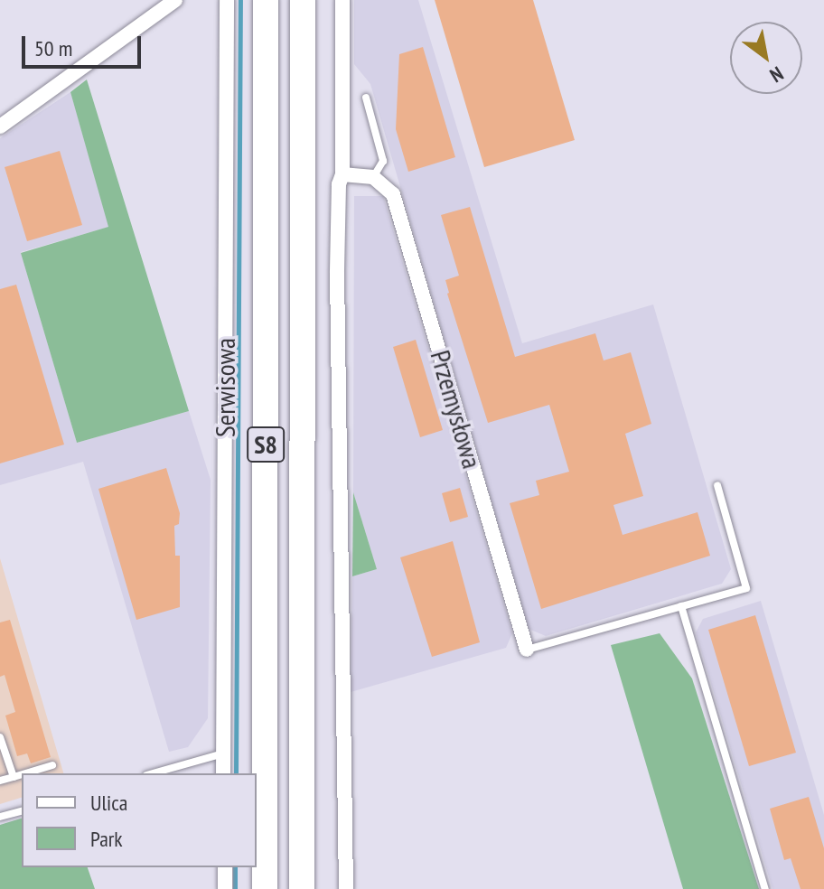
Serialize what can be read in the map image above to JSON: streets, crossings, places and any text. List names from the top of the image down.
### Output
{
  "streets": {
    "highway": ["S8"],
    "street": ["Serwisowa", "Przemysłowa"]
  },
  "legend": ["Ulica", "Park"],
  "scale_bar": "50 m",
  "north": "bottom right"
}
